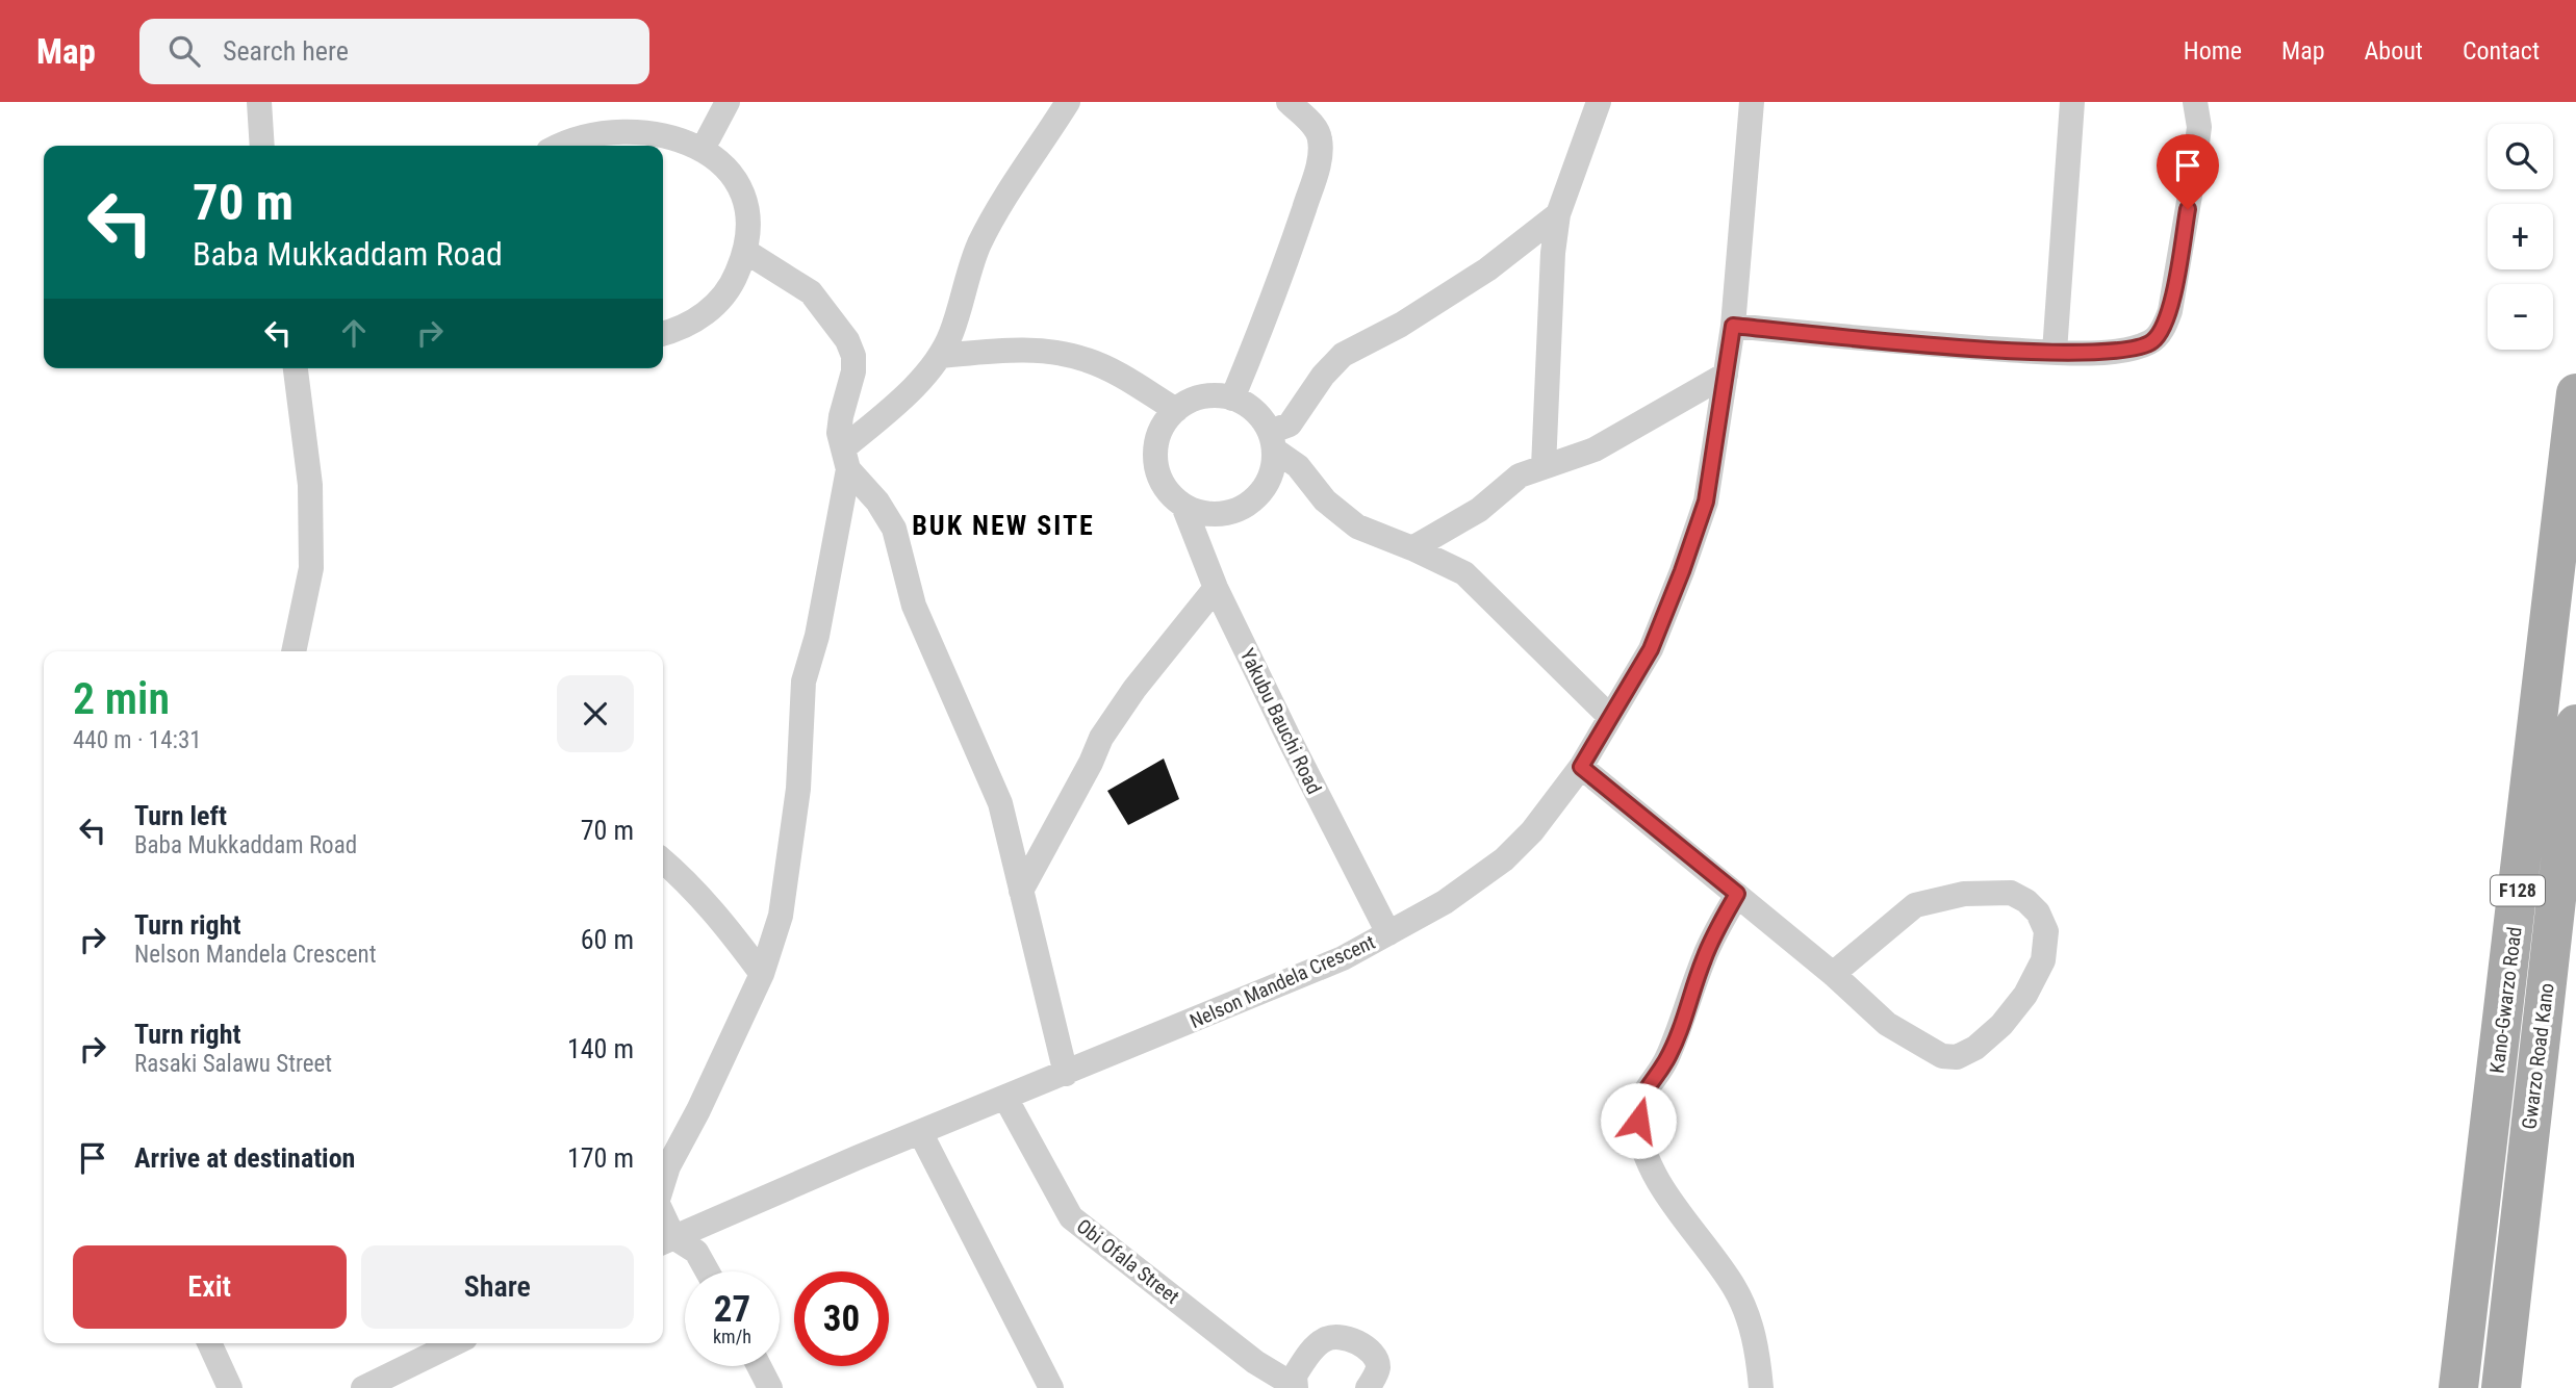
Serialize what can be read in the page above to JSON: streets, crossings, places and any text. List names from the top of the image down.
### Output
{
  "streets": {
    "main road": ["F128", "Kano-Gwarzo Road", "Gwarzo Road Kano"],
    "street": ["Yakubu Bauchi Road", "Nelson Mandela Crescent", "Obi Ofala Street"]
  },
  "crossings": [
    ["Yakubu Bauchi Road", "Nelson Mandela Crescent"],
    ["Nelson Mandela Crescent", "Obi Ofala Street"]
  ],
  "districts": ["BUK NEW SITE"],
  "page": {
    "header": "Map",
    "search": "Search here",
    "nav": [
      "Home",
      "Map",
      "About",
      "Contact"
    ],
    "map_buttons": ["+", "−"],
    "turn": ["70 m", "Baba Mukkaddam Road"],
    "heading": ["2 min", "440 m · 14:31"],
    "list": [
      {
        "name": "Turn left",
        "note": "Baba Mukkaddam Road",
        "value": "70 m"
      },
      {
        "name": "Turn right",
        "note": "Nelson Mandela Crescent",
        "value": "60 m"
      },
      {
        "name": "Turn right",
        "note": "Rasaki Salawu Street",
        "value": "140 m"
      },
      {
        "name": "Arrive at destination",
        "value": "170 m"
      }
    ],
    "buttons": ["Exit", "Share"],
    "speed": "27 km/h",
    "limit": "30"
  }
}
